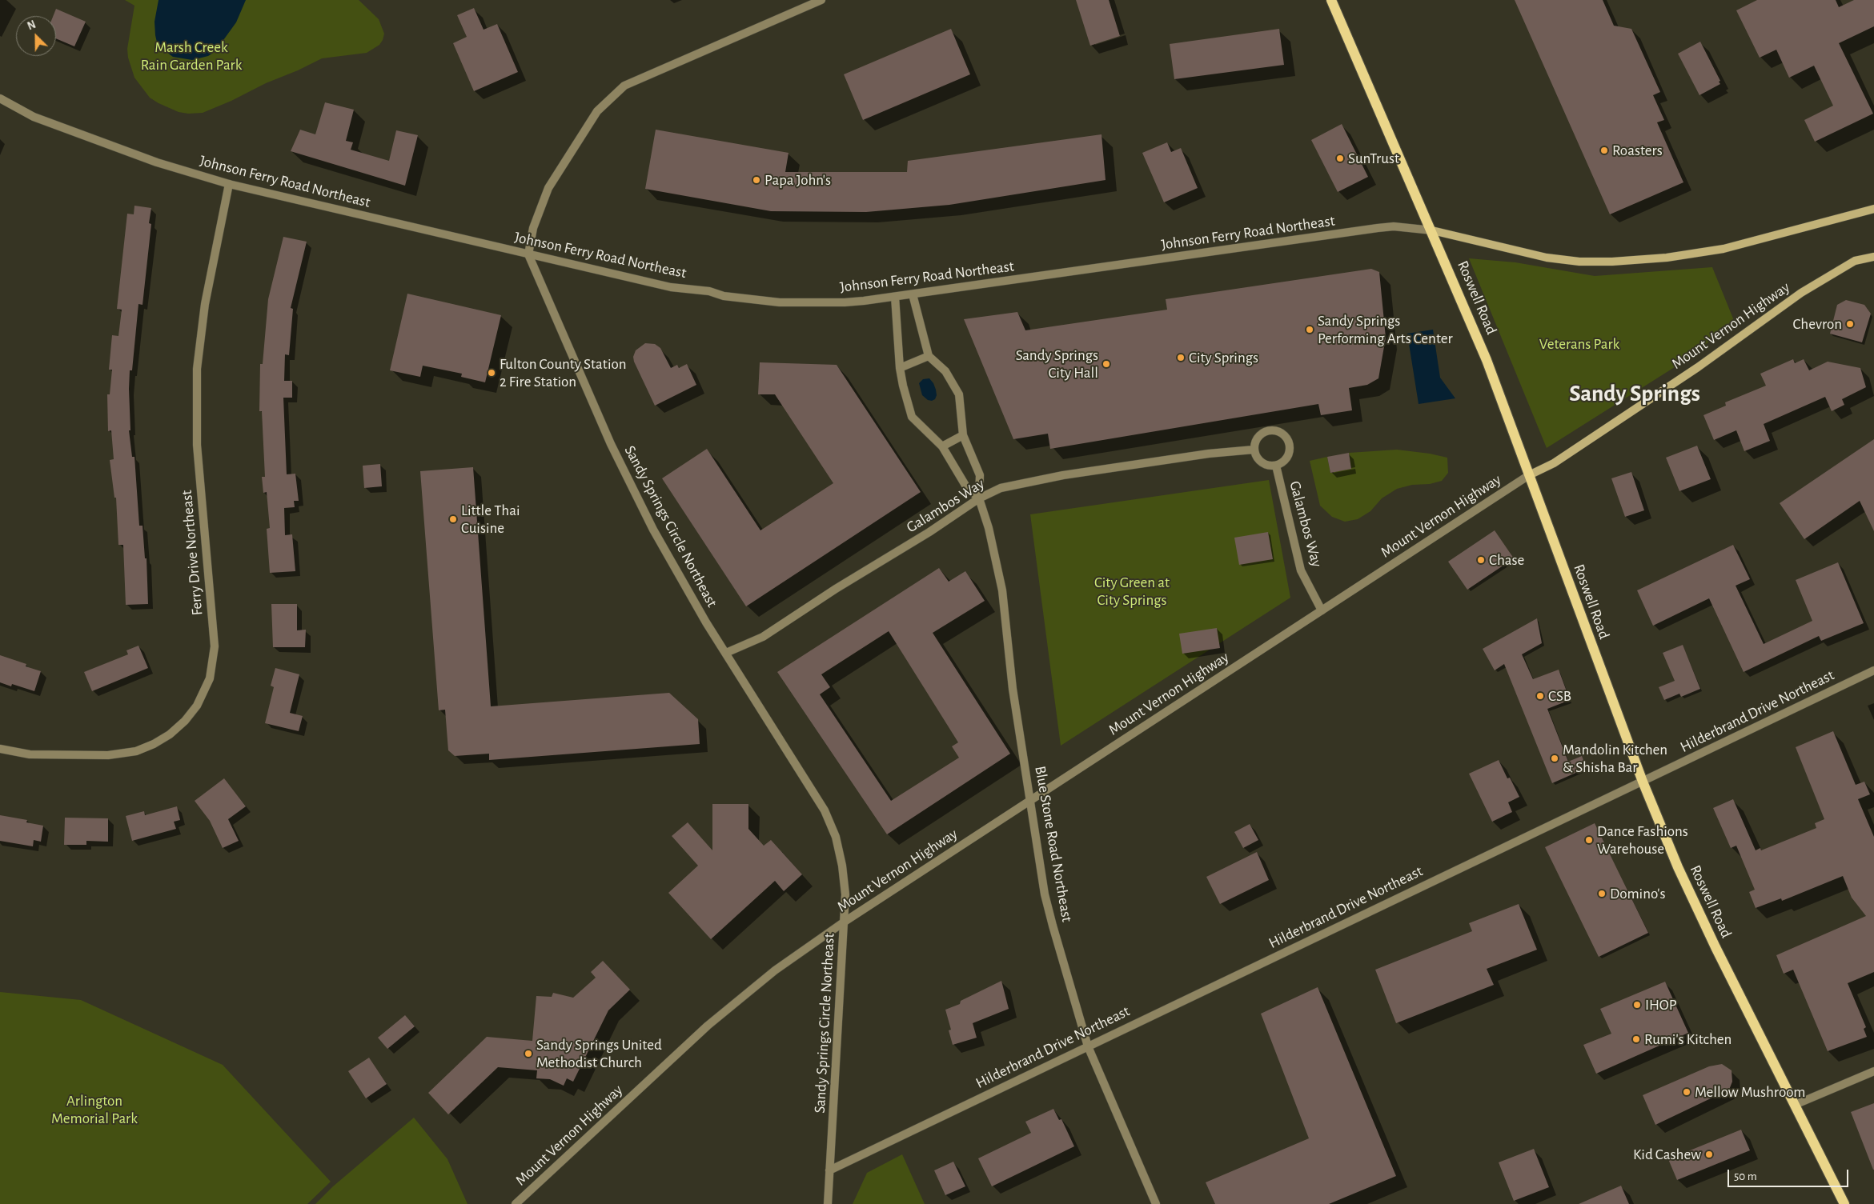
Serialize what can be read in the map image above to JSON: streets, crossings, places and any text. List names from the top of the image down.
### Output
{
  "streets": {
    "main road": ["Johnson Ferry Road Northeast", "Roswell Road", "Mount Vernon Highway"],
    "street": [
      "Galambos Way",
      "Sandy Springs Circle Northeast",
      "Ferry Drive Northeast",
      "Hilderbrand Drive Northeast",
      "Blue Stone Road Northeast"
    ]
  },
  "crossings": [
    ["Johnson Ferry Road Northeast", "Roswell Road"],
    ["Johnson Ferry Road Northeast", "Sandy Springs Circle Northeast"],
    ["Johnson Ferry Road Northeast", "Ferry Drive Northeast"],
    ["Johnson Ferry Road Northeast", "Blue Stone Road Northeast"],
    ["Roswell Road", "Mount Vernon Highway"],
    ["Roswell Road", "Hilderbrand Drive Northeast"],
    ["Mount Vernon Highway", "Galambos Way"],
    ["Mount Vernon Highway", "Sandy Springs Circle Northeast"],
    ["Mount Vernon Highway", "Blue Stone Road Northeast"],
    ["Galambos Way", "Sandy Springs Circle Northeast"],
    ["Galambos Way", "Blue Stone Road Northeast"],
    ["Sandy Springs Circle Northeast", "Hilderbrand Drive Northeast"],
    ["Hilderbrand Drive Northeast", "Blue Stone Road Northeast"]
  ],
  "districts": ["Sandy Springs"],
  "parks": [
    "Marsh Creek Rain Garden Park",
    "Veterans Park",
    "City Green at City Springs",
    "Arlington Memorial Park"
  ],
  "places": [
    "Roasters",
    "SunTrust",
    "Papa John's",
    "Chevron",
    "Sandy Springs Performing Arts Center",
    "City Springs",
    "Sandy Springs City Hall",
    "Fulton County Station 2 Fire Station",
    "Little Thai Cuisine",
    "Chase",
    "CSB",
    "Mandolin Kitchen & Shisha Bar",
    "Dance Fashions Warehouse",
    "Domino's",
    "IHOP",
    "Rumi's Kitchen",
    "Sandy Springs United Methodist Church",
    "Mellow Mushroom",
    "Kid Cashew"
  ],
  "scale_bar": "50 m",
  "north": "top left"
}
